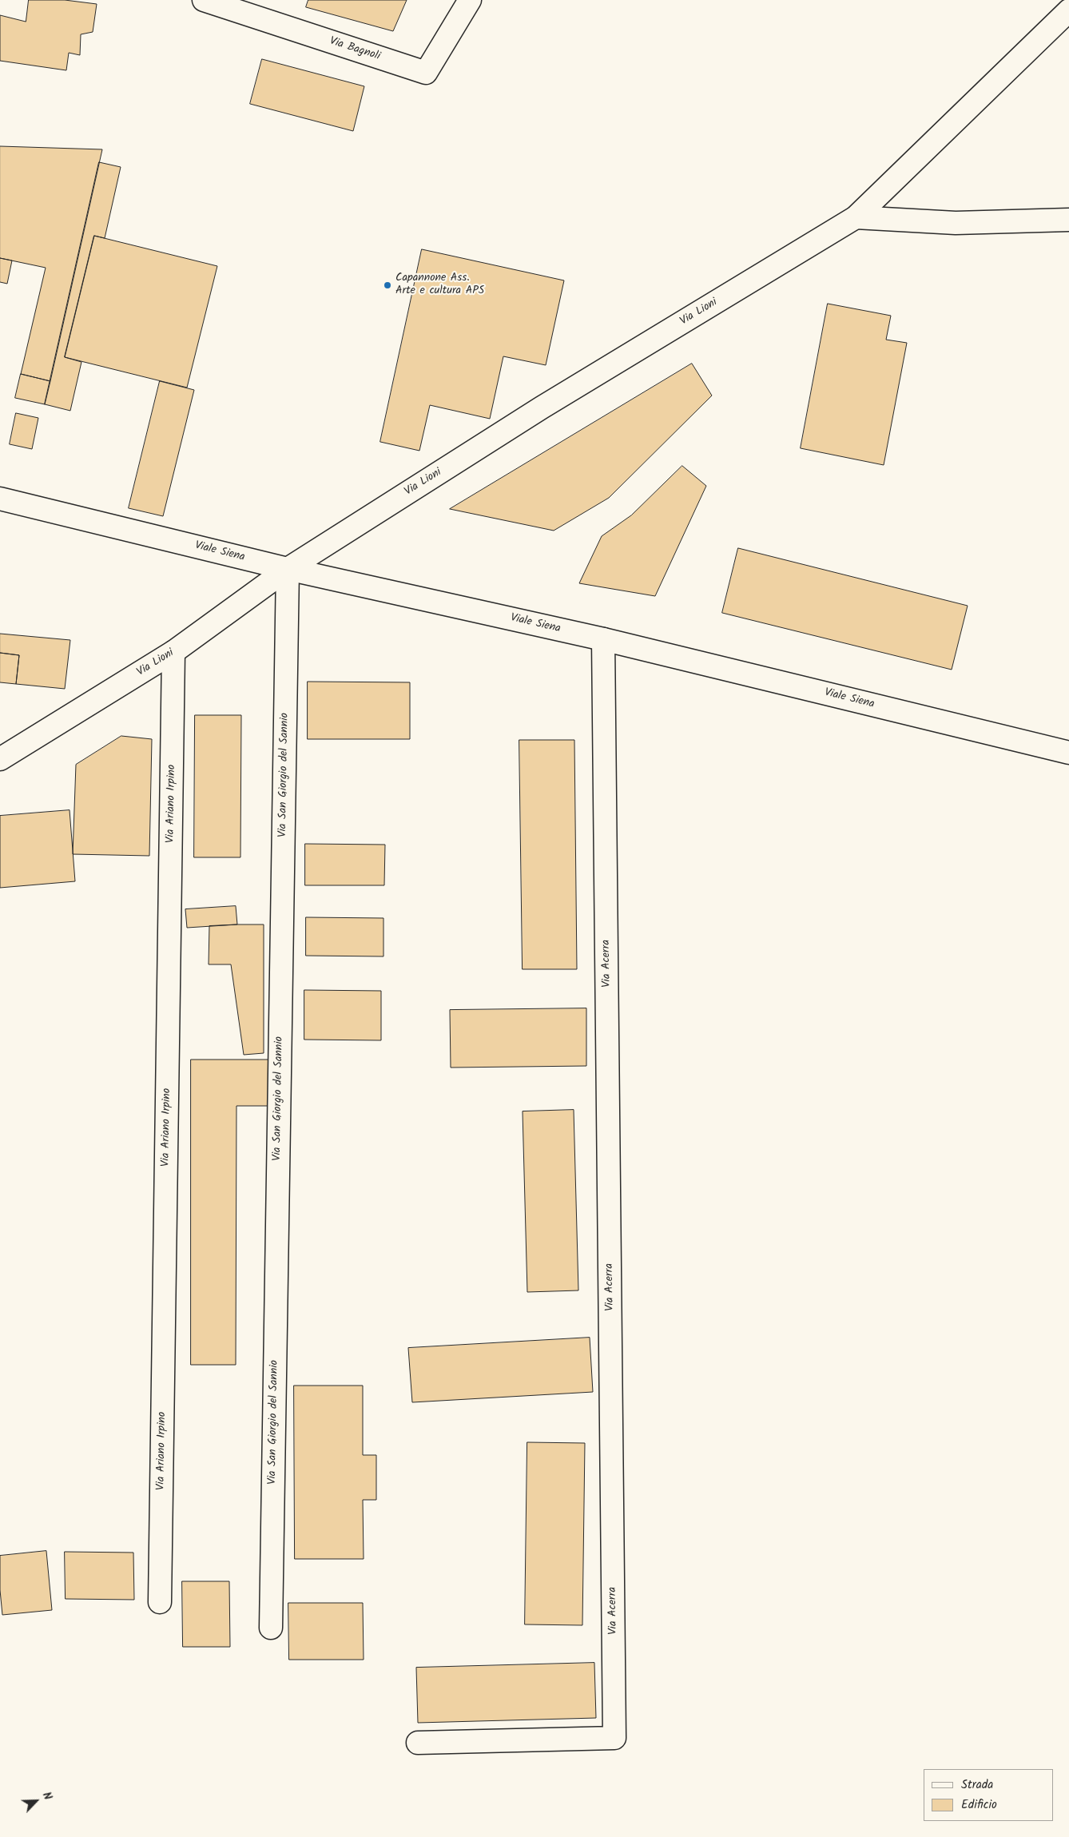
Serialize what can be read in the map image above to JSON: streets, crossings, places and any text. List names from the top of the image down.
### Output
{
  "streets": {
    "street": [
      "Via Bagnoli",
      "Via Lioni",
      "Viale Siena",
      "Via San Giorgio del Sannio",
      "Via Ariano Irpino",
      "Via Acerra"
    ]
  },
  "crossings": [
    ["Via Lioni", "Viale Siena"],
    ["Via Lioni", "Via San Giorgio del Sannio"],
    ["Via Lioni", "Via Ariano Irpino"],
    ["Viale Siena", "Via San Giorgio del Sannio"],
    ["Viale Siena", "Via Acerra"]
  ],
  "places": ["Capannone Ass. Arte e cultura APS"],
  "legend": ["Strada", "Edificio"],
  "north": "top right"
}
